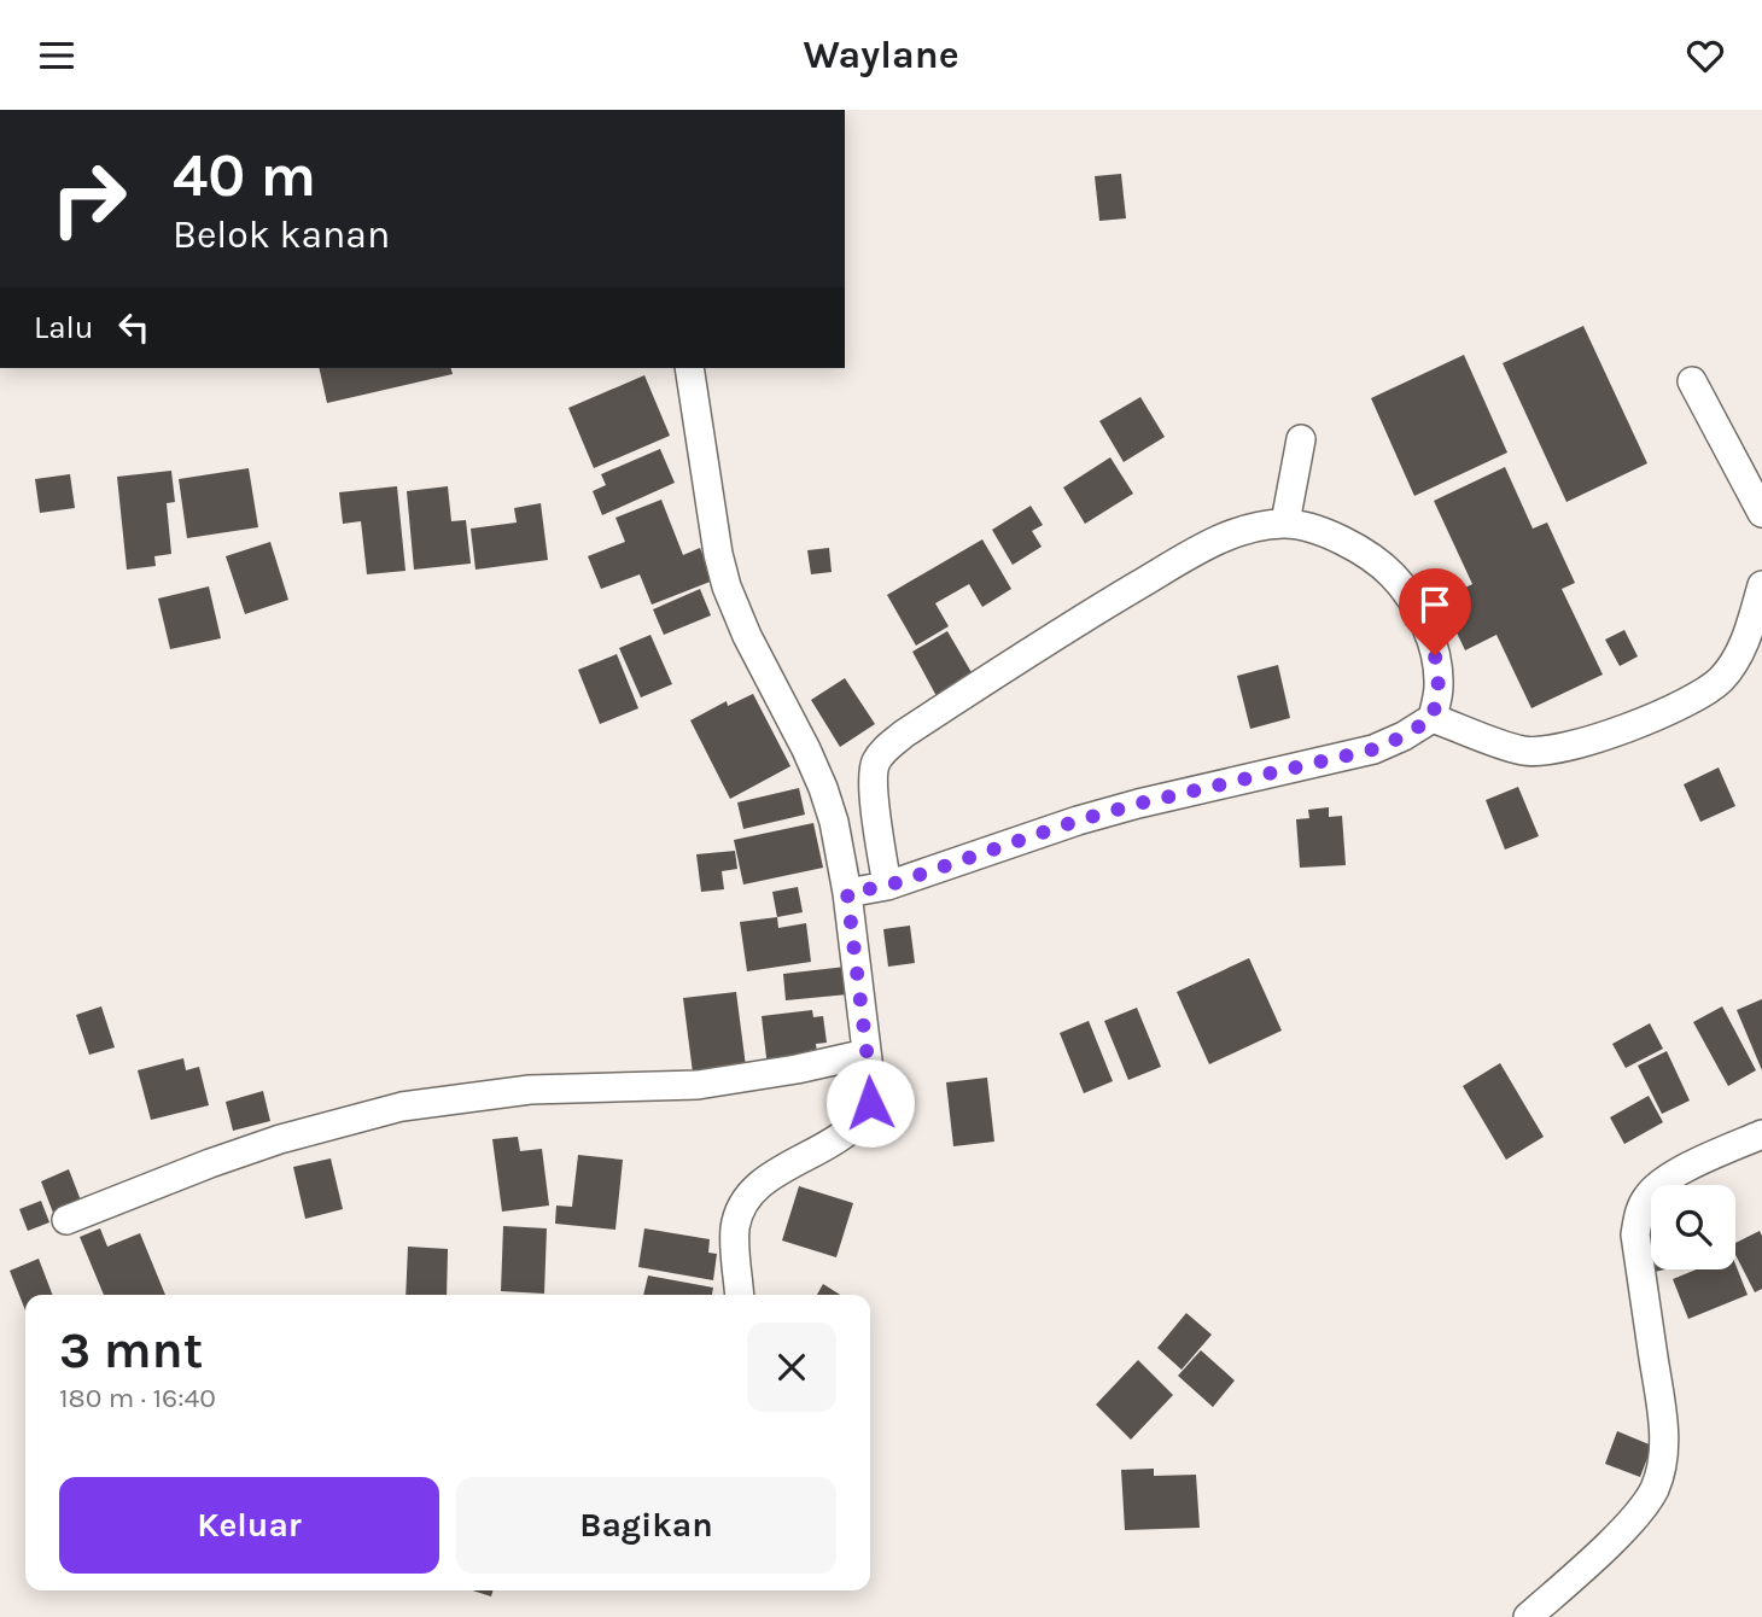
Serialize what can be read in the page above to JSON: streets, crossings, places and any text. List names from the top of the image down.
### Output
{
  "page": {
    "header": "Waylane",
    "turn": ["40 m", "Belok kanan"],
    "then": "Lalu",
    "heading": ["3 mnt", "180 m · 16:40"],
    "buttons": ["Keluar", "Bagikan"]
  }
}
